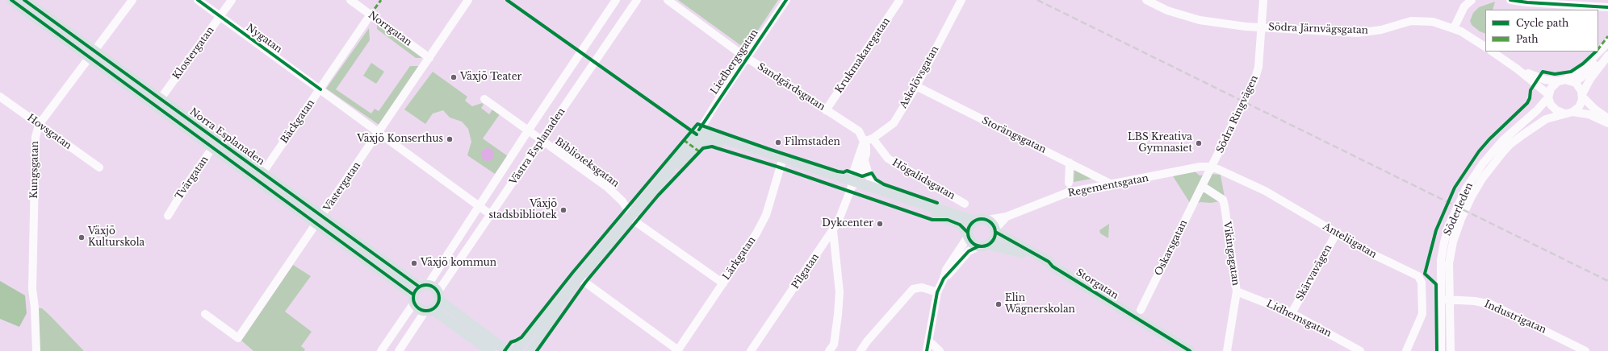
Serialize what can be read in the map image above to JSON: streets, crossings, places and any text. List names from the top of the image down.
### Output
{
  "streets": {
    "main road": ["Liedbergsgatan", "Norra Esplanaden", "Storgatan"],
    "street": [
      "Norrgatan",
      "Södra Järnvägsgatan",
      "Nygatan",
      "Klostergatan",
      "Krukmakaregatan",
      "Askelövsgatan",
      "Sandgärdsgatan",
      "Södra Ringvägen",
      "Bäckgatan",
      "Hovsgatan",
      "Storängsgatan",
      "Västra Esplanaden",
      "Biblioteksgatan",
      "Kungsgatan",
      "Tvärgatan",
      "Högalidsgatan",
      "Regementsgatan",
      "Västergatan",
      "Söderleden",
      "Anteliigatan",
      "Oskarsgatan",
      "Vikingagatan",
      "Lärkgatan",
      "Pilgatan",
      "Skärvavägen",
      "Industrigatan",
      "Lidhemsgatan"
    ]
  },
  "crossings": [
    ["Norrgatan", "Bäckgatan"],
    ["Norrgatan", "Västergatan"],
    ["Södra Järnvägsgatan", "Södra Ringvägen"],
    ["Nygatan", "Klostergatan"],
    ["Nygatan", "Bäckgatan"],
    ["Nygatan", "Västra Esplanaden"],
    ["Nygatan", "Västergatan"],
    ["Klostergatan", "Norra Esplanaden"],
    ["Krukmakaregatan", "Sandgärdsgatan"],
    ["Liedbergsgatan", "Sandgärdsgatan"],
    ["Liedbergsgatan", "Biblioteksgatan"],
    ["Liedbergsgatan", "Lärkgatan"],
    ["Askelövsgatan", "Sandgärdsgatan"],
    ["Askelövsgatan", "Storängsgatan"],
    ["Askelövsgatan", "Högalidsgatan"],
    ["Sandgärdsgatan", "Pilgatan"],
    ["Södra Ringvägen", "Regementsgatan"],
    ["Södra Ringvägen", "Anteliigatan"],
    ["Södra Ringvägen", "Oskarsgatan"],
    ["Södra Ringvägen", "Vikingagatan"],
    ["Bäckgatan", "Norra Esplanaden"],
    ["Hovsgatan", "Kungsgatan"],
    ["Storängsgatan", "Regementsgatan"],
    ["Norra Esplanaden", "Västra Esplanaden"],
    ["Norra Esplanaden", "Kungsgatan"],
    ["Norra Esplanaden", "Tvärgatan"],
    ["Norra Esplanaden", "Västergatan"],
    ["Västra Esplanaden", "Biblioteksgatan"],
    ["Biblioteksgatan", "Lärkgatan"],
    ["Regementsgatan", "Anteliigatan"],
    ["Regementsgatan", "Storgatan"],
    ["Söderleden", "Industrigatan"],
    ["Anteliigatan", "Skärvavägen"],
    ["Oskarsgatan", "Vikingagatan"],
    ["Vikingagatan", "Lidhemsgatan"],
    ["Skärvavägen", "Lidhemsgatan"]
  ],
  "places": [
    "Växjö Teater",
    "Växjö Konserthus",
    "Filmstaden",
    "LBS Kreativa Gymnasiet",
    "Växjö stadsbibliotek",
    "Dykcenter",
    "Växjö Kulturskola",
    "Växjö kommun",
    "Elin Wägnerskolan"
  ],
  "legend": ["Cycle path", "Path"]
}
